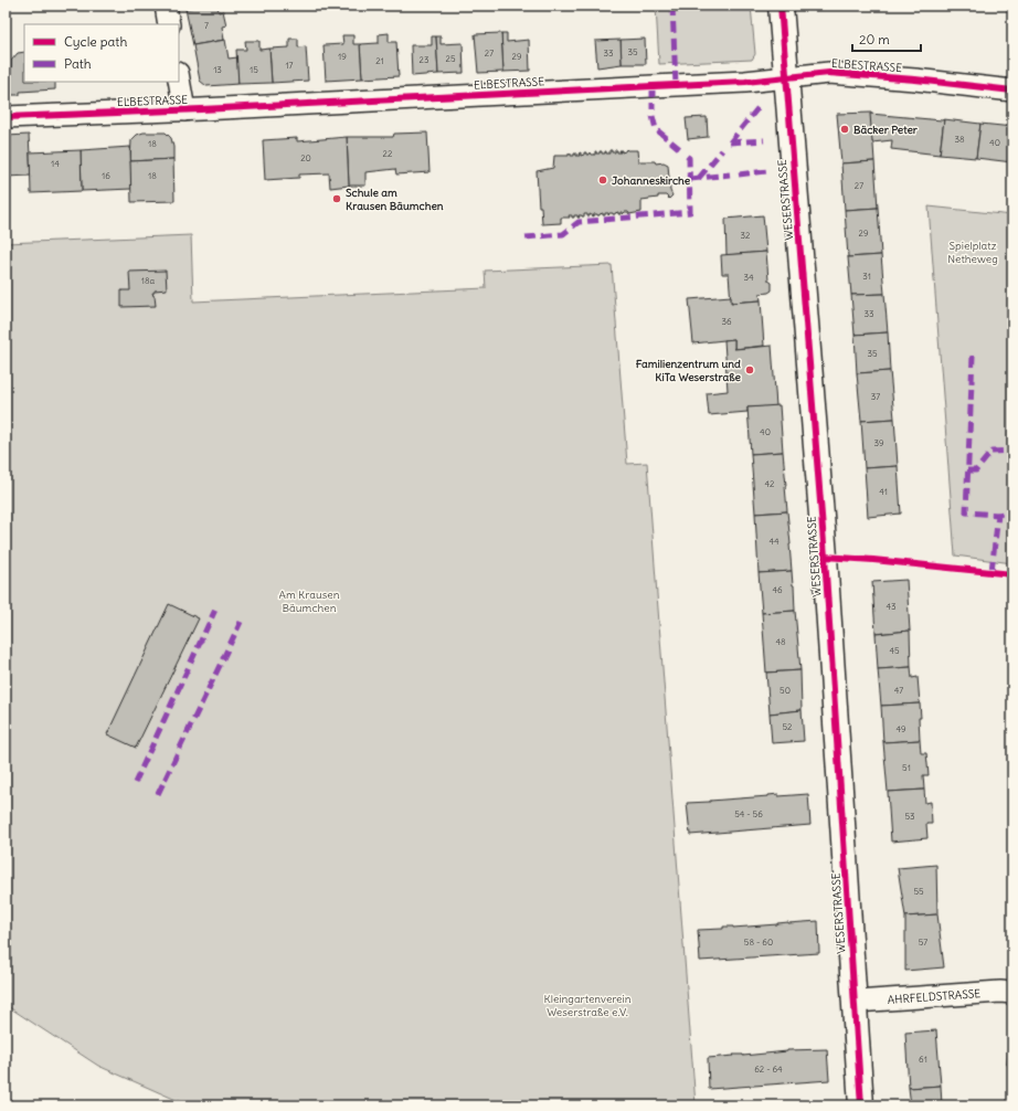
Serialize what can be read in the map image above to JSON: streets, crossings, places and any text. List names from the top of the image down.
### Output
{
  "streets": {
    "street": ["ELBESTRASSE", "WESERSTRASSE", "AHRFELDSTRASSE"]
  },
  "crossings": [
    ["ELBESTRASSE", "WESERSTRASSE"],
    ["WESERSTRASSE", "AHRFELDSTRASSE"]
  ],
  "parks": ["Spielplatz Netheweg", "Am Krausen Bäumchen", "Kleingartenverein Weserstraße e.V."],
  "places": [
    "Bäcker Peter",
    "Johanneskirche",
    "Schule am Krausen Bäumchen",
    "Familienzentrum und KiTa Weserstraße"
  ],
  "house_numbers": [
    "7",
    "35",
    "27",
    "33",
    "19",
    "29",
    "25",
    "23",
    "21",
    "17",
    "13",
    "15",
    "38",
    "40",
    "18",
    "22",
    "20",
    "14",
    "16",
    "18",
    "27",
    "29",
    "32",
    "31",
    "34",
    "18a",
    "33",
    "36",
    "35",
    "37",
    "40",
    "39",
    "42",
    "41",
    "44",
    "46",
    "43",
    "48",
    "45",
    "50",
    "47",
    "52",
    "49",
    "51",
    "54 - 56",
    "53",
    "55",
    "58 - 60",
    "57",
    "61",
    "62 - 64"
  ],
  "legend": ["Cycle path", "Path"],
  "scale_bar": "20 m"
}
